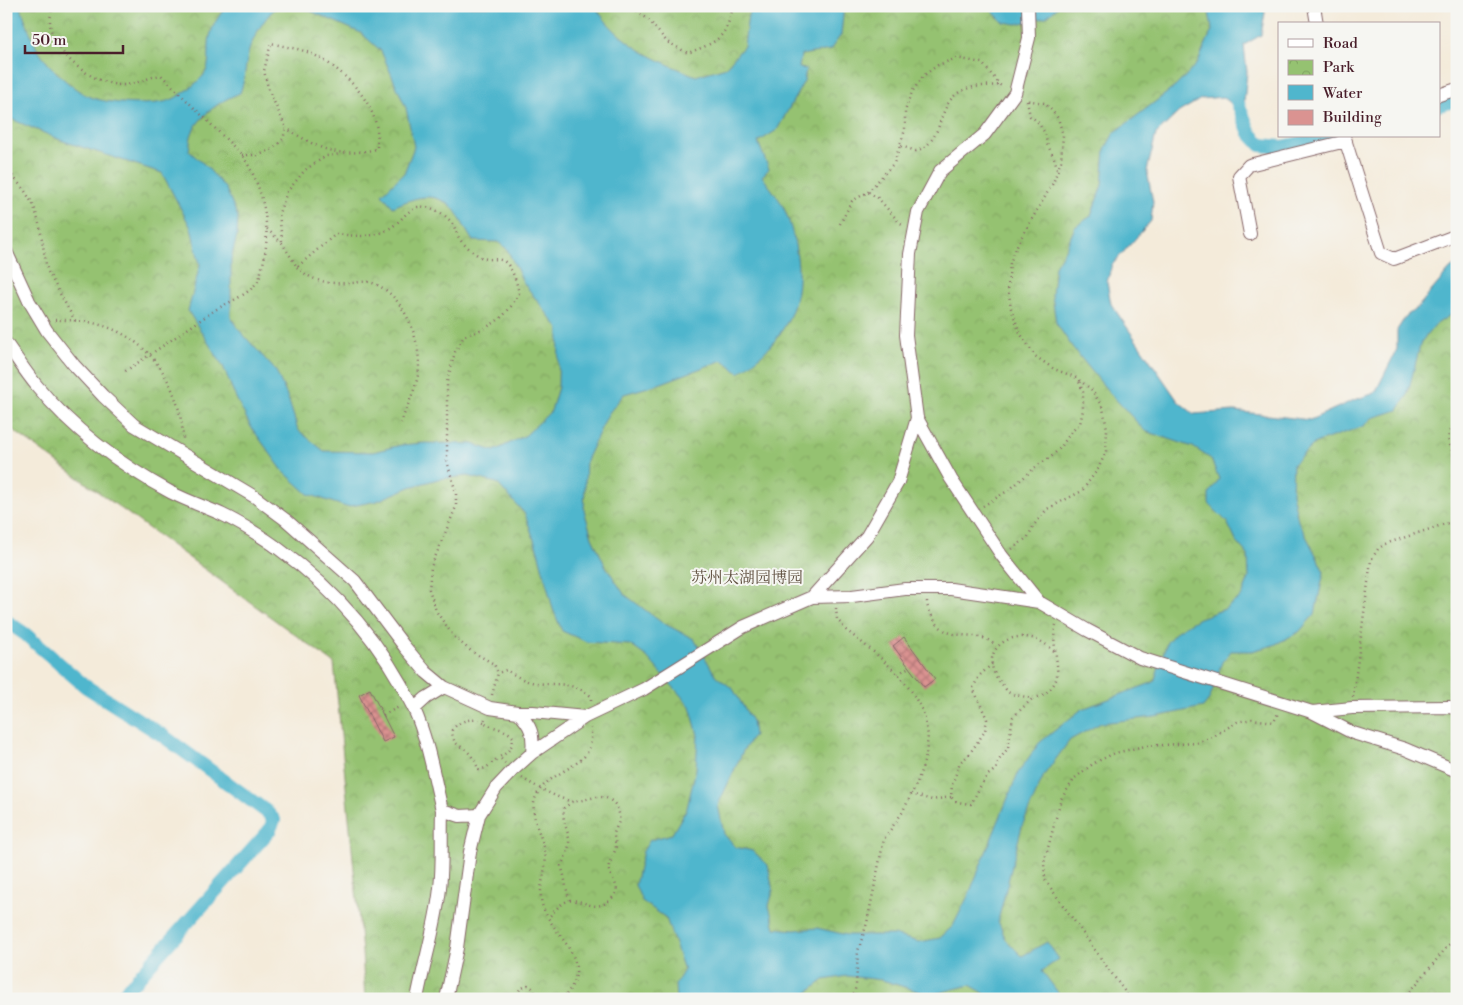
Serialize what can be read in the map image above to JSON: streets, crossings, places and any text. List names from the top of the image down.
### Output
{
  "parks": ["苏州太湖园博园"],
  "legend": [
    "Road",
    "Park",
    "Water",
    "Building"
  ],
  "scale_bar": "50 m"
}
